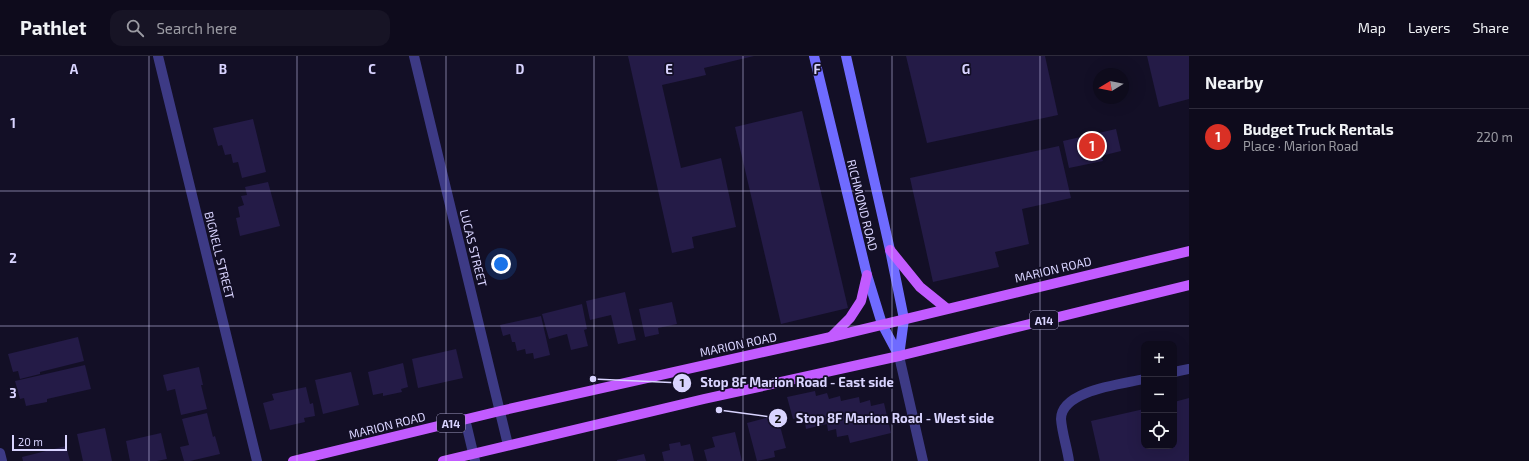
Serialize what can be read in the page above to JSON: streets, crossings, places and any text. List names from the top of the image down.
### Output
{
  "streets": {
    "main road": ["RICHMOND ROAD", "MARION ROAD", "A14"],
    "street": ["LUCAS STREET", "BIGNELL STREET"]
  },
  "crossings": [
    ["RICHMOND ROAD", "MARION ROAD"],
    ["RICHMOND ROAD", "A14"],
    ["LUCAS STREET", "MARION ROAD"],
    ["LUCAS STREET", "A14"]
  ],
  "places": ["Stop 8F Marion Road - East side", "Stop 8F Marion Road - West side"],
  "scale_bar": "20 m",
  "north": "left",
  "page": {
    "header": "Pathlet",
    "search": "Search here",
    "nav": ["Map", "Layers", "Share"],
    "heading": "Nearby",
    "list": [
      {
        "mark": "1",
        "name": "Budget Truck Rentals",
        "note": "Place · Marion Road",
        "value": "220 m"
      }
    ],
    "pins": "1",
    "map_buttons": ["+", "−"],
    "scale": "20 m"
  },
  "grid": {
    "columns": [
      "A",
      "B",
      "C",
      "D",
      "E",
      "F",
      "G"
    ],
    "rows": ["1", "2", "3"]
  }
}
